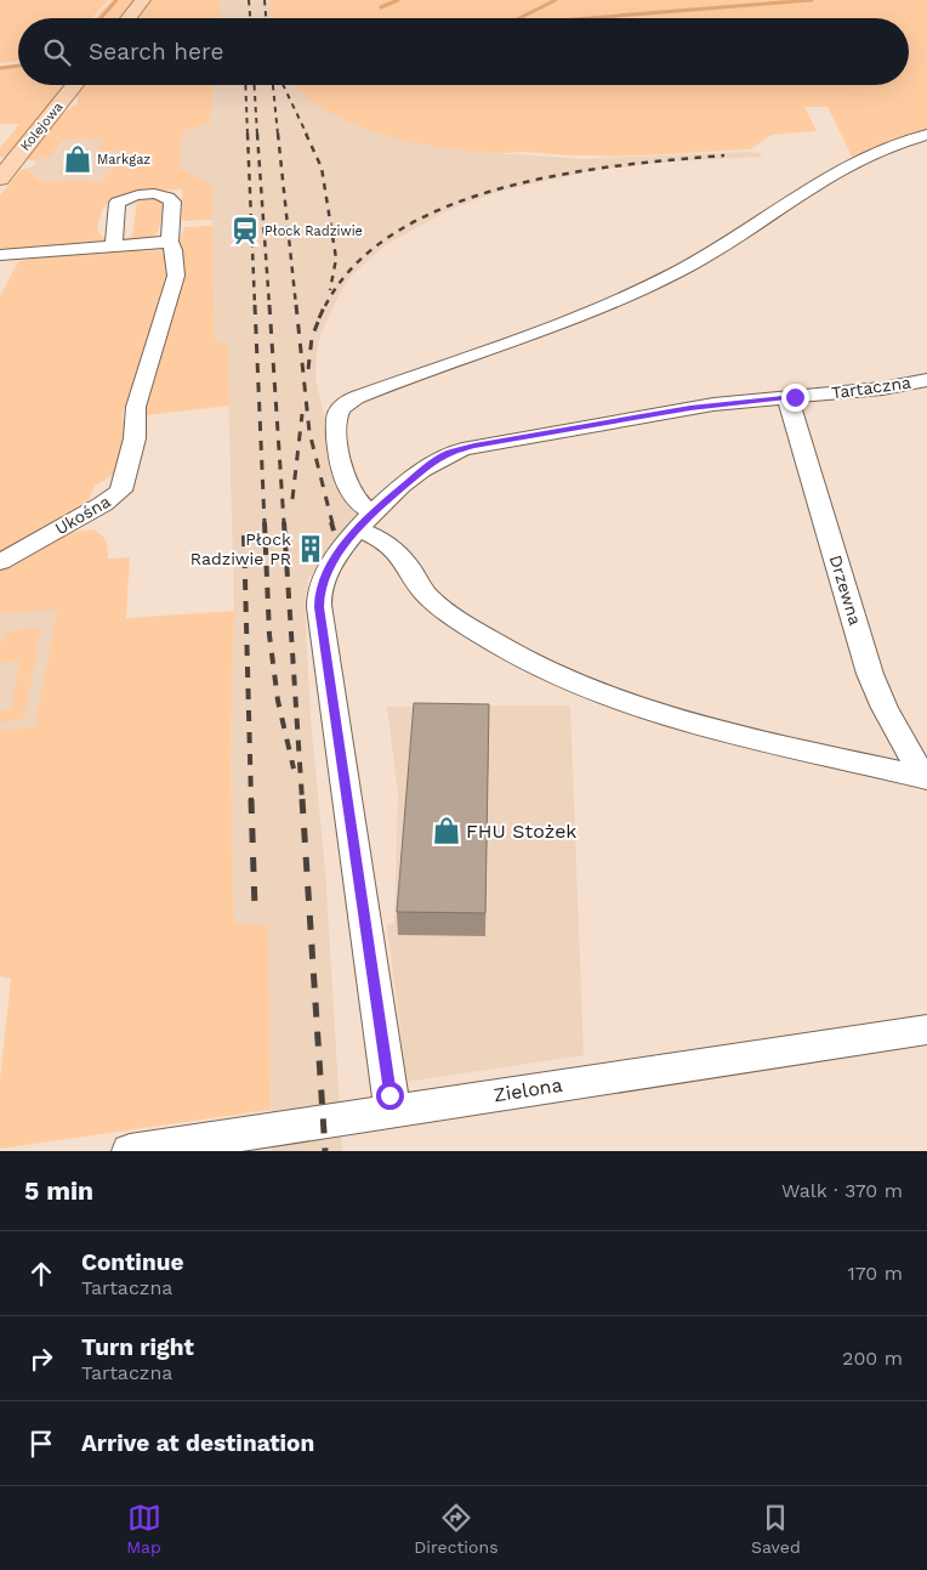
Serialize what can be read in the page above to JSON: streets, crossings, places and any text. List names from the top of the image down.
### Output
{
  "streets": {
    "main road": ["Kolejowa"],
    "street": [
      "Tartaczna",
      "Ukośna",
      "Drzewna",
      "Zielona"
    ]
  },
  "crossings": [
    ["Tartaczna", "Drzewna"],
    ["Tartaczna", "Zielona"]
  ],
  "places": {
    "shop": ["Markgaz", "FHU Stożek"],
    "station": ["Płock Radziwie"],
    "building": ["Płock Radziwie PR"]
  },
  "page": {
    "search": "Search here",
    "heading": ["5 min", "Walk · 370 m"],
    "list": [
      ["Continue", "Tartaczna", "170 m"],
      ["Turn right", "Tartaczna", "200 m"],
      "Arrive at destination"
    ],
    "nav": ["Map", "Directions", "Saved"]
  }
}
